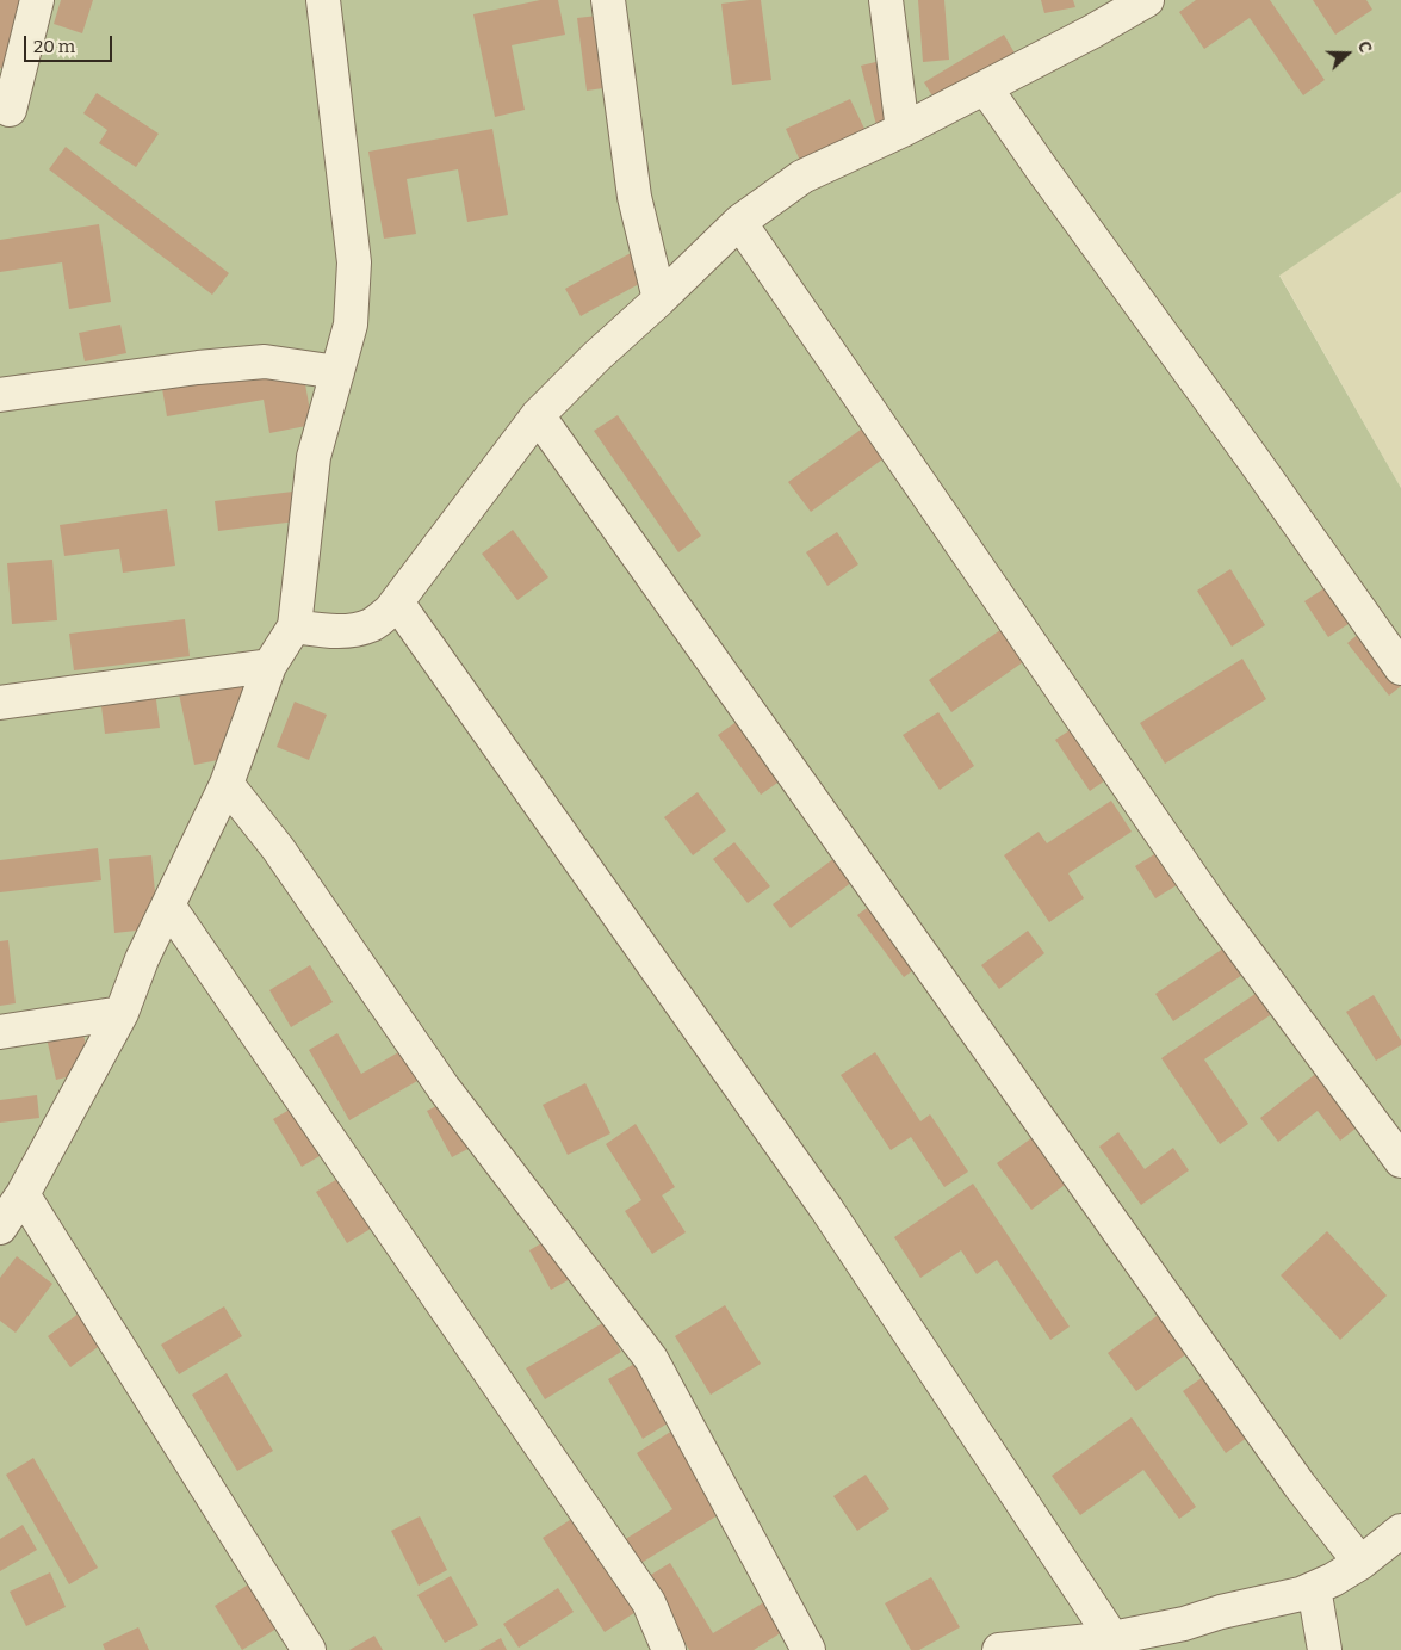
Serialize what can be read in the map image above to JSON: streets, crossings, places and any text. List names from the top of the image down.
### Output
{
  "scale_bar": "20 m",
  "north": "right"
}
